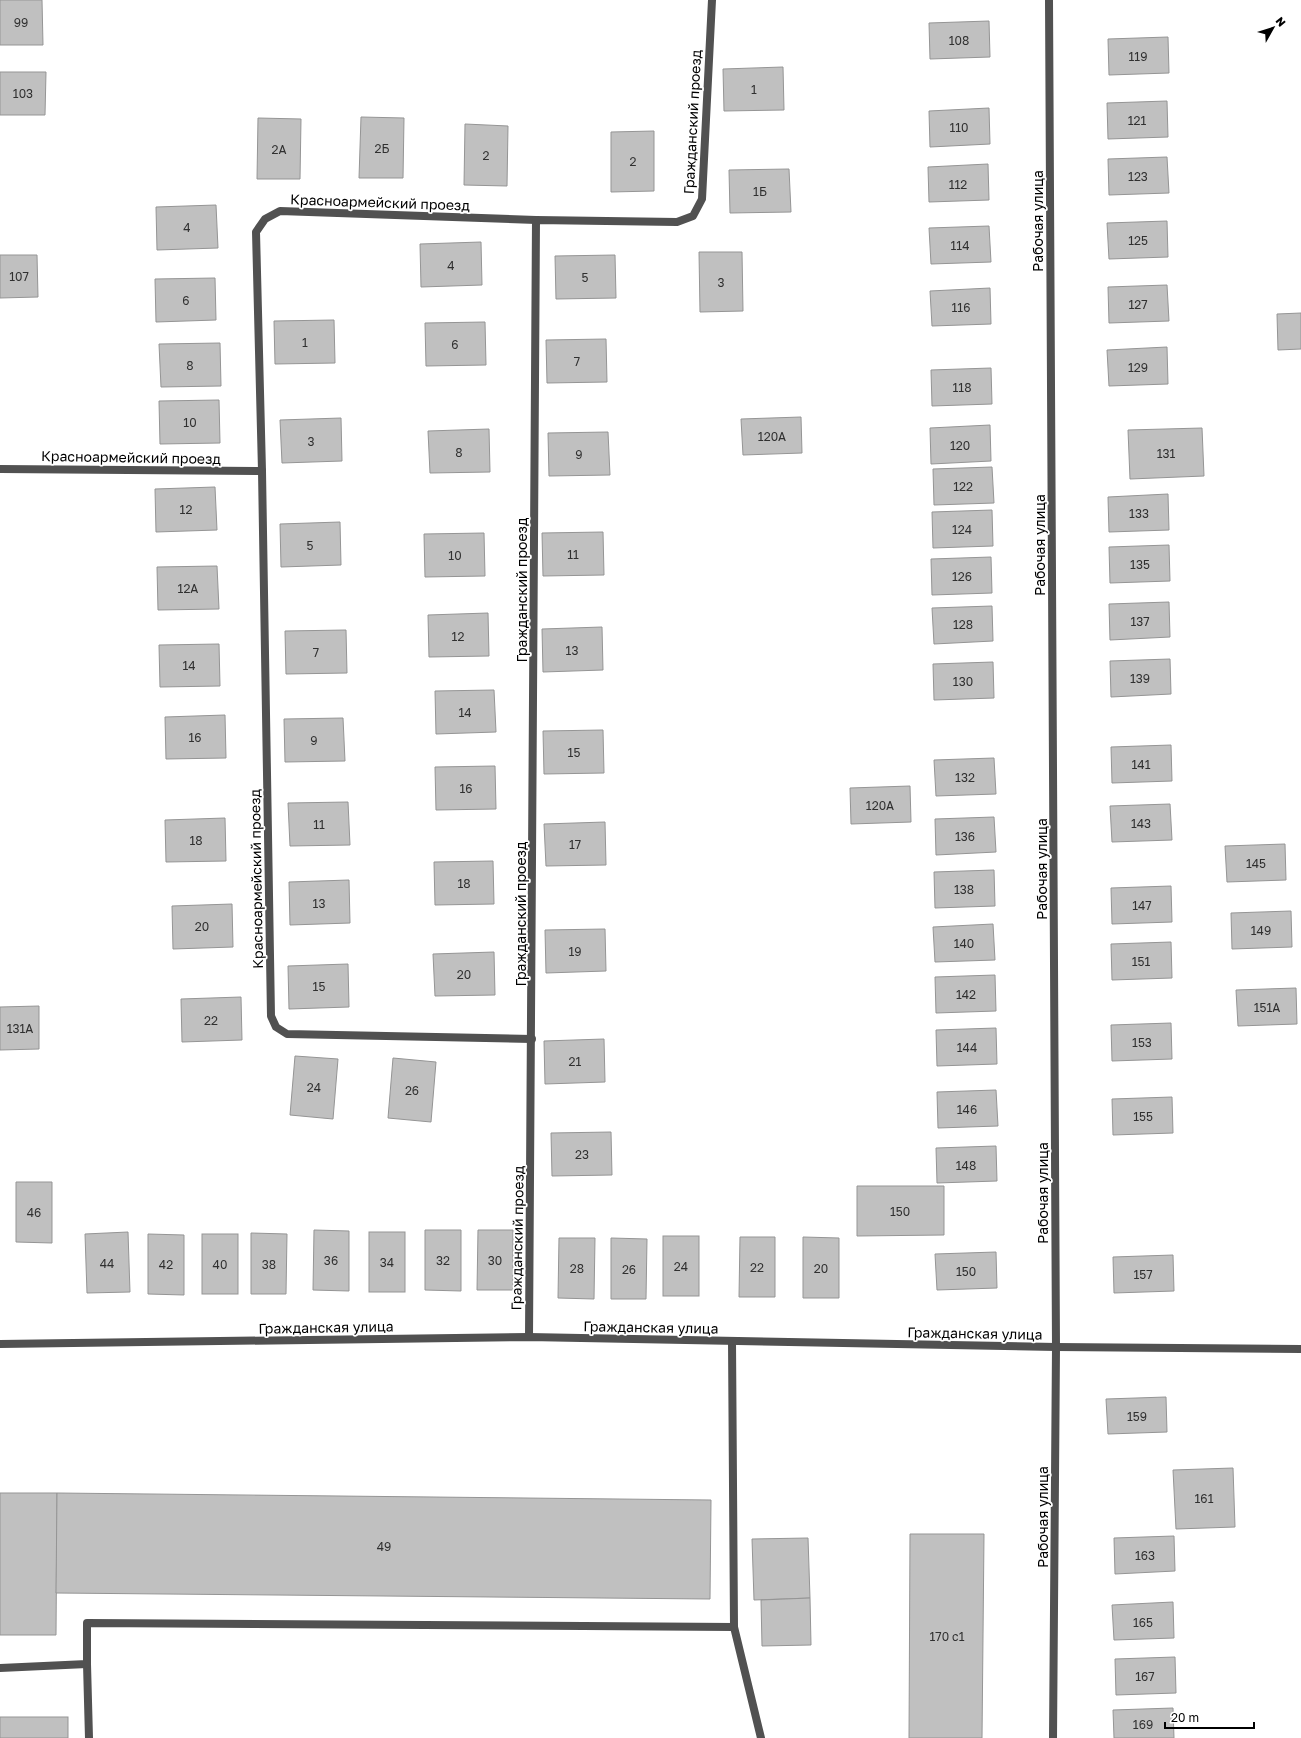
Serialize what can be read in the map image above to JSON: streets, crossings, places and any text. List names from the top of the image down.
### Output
{
  "streets": {
    "street": [
      "Гражданский проезд",
      "Красноармейский проезд",
      "Рабочая улица",
      "Гражданская улица"
    ]
  },
  "crossings": [
    ["Гражданский проезд", "Красноармейский проезд"],
    ["Гражданский проезд", "Гражданская улица"],
    ["Рабочая улица", "Гражданская улица"]
  ],
  "house_numbers": [
    "99",
    "108",
    "119",
    "1",
    "103",
    "121",
    "110",
    "2Б",
    "2А",
    "2",
    "2",
    "123",
    "112",
    "1Б",
    "4",
    "125",
    "114",
    "4",
    "107",
    "5",
    "3",
    "6",
    "127",
    "116",
    "1",
    "6",
    "7",
    "8",
    "129",
    "118",
    "10",
    "120А",
    "3",
    "120",
    "8",
    "131",
    "9",
    "122",
    "12",
    "133",
    "124",
    "5",
    "11",
    "10",
    "135",
    "126",
    "12А",
    "137",
    "128",
    "12",
    "13",
    "7",
    "14",
    "139",
    "130",
    "14",
    "16",
    "9",
    "15",
    "141",
    "132",
    "16",
    "120А",
    "143",
    "11",
    "136",
    "18",
    "17",
    "145",
    "18",
    "138",
    "13",
    "147",
    "20",
    "149",
    "140",
    "19",
    "151",
    "20",
    "15",
    "142",
    "151А",
    "22",
    "131А",
    "153",
    "144",
    "21",
    "24",
    "26",
    "146",
    "155",
    "23",
    "148",
    "150",
    "46",
    "36",
    "32",
    "30",
    "34",
    "44",
    "42",
    "40",
    "38",
    "24",
    "22",
    "28",
    "20",
    "26",
    "150",
    "157",
    "159",
    "161",
    "49",
    "163",
    "165",
    "170 с1",
    "167",
    "169"
  ],
  "scale_bar": "20 m",
  "north": "top right"
}
